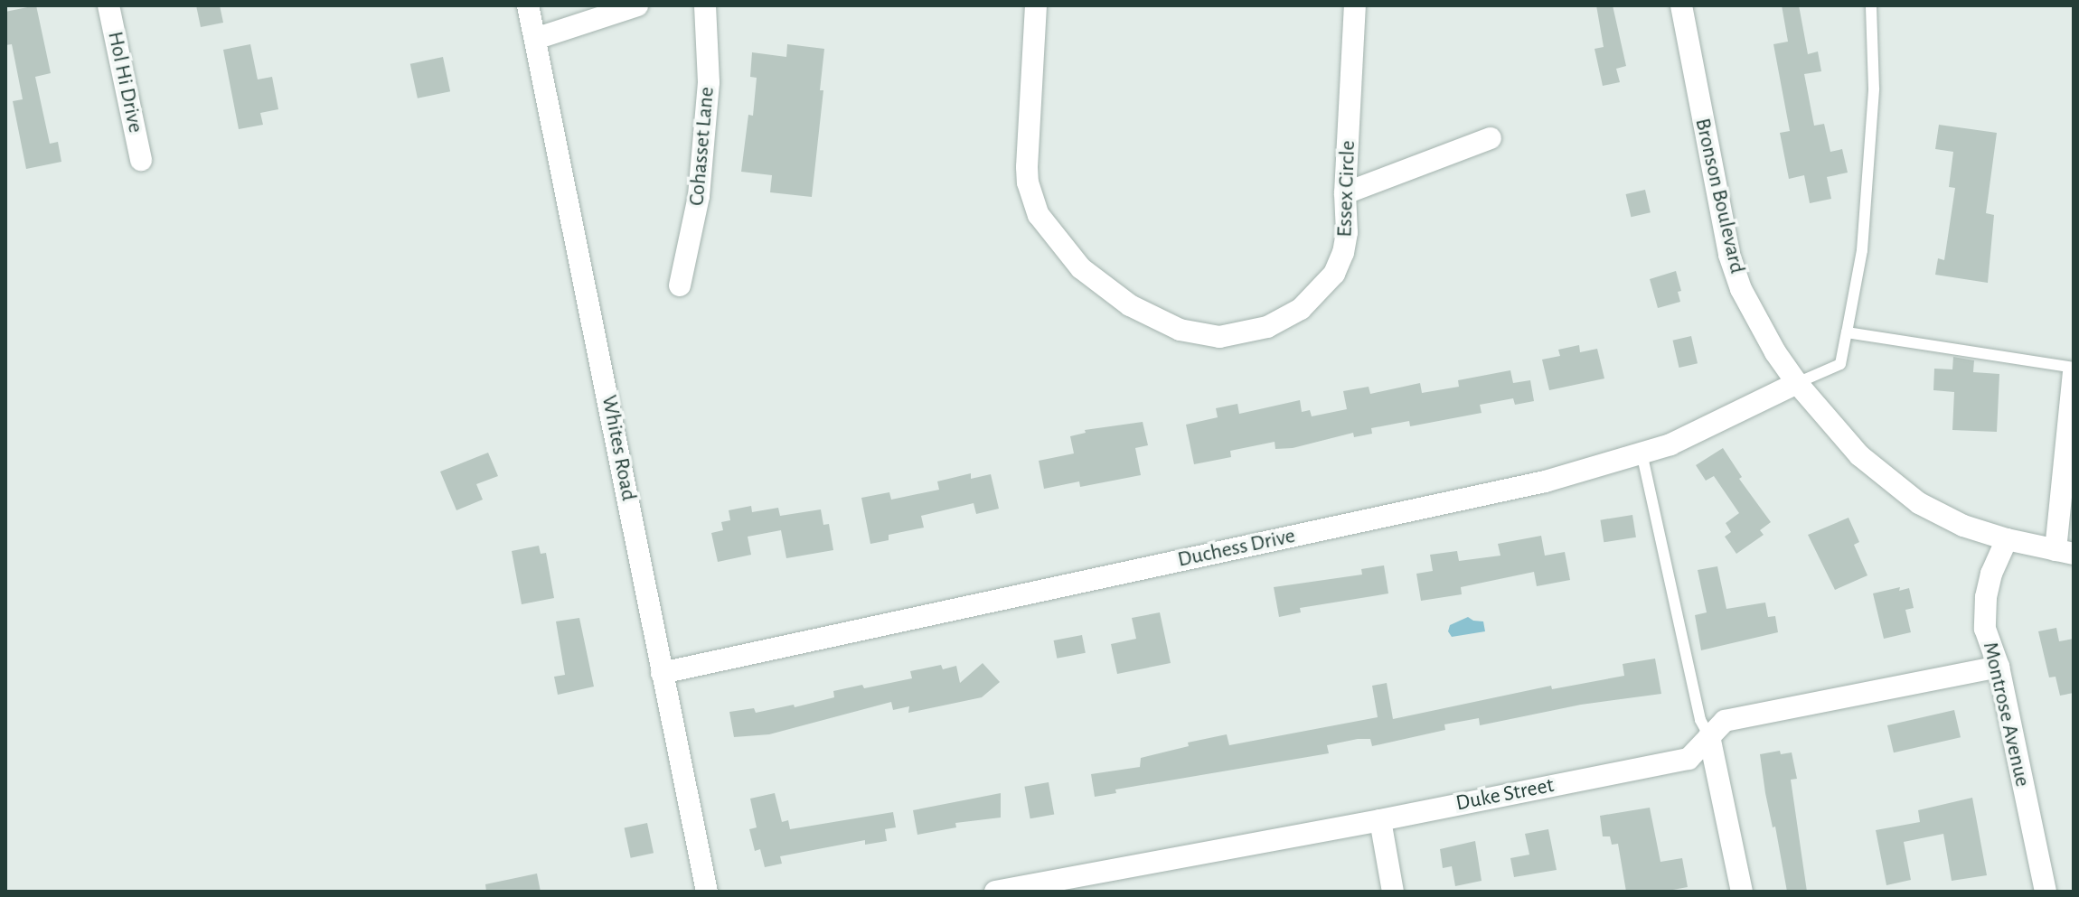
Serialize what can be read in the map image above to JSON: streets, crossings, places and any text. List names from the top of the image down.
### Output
{
  "streets": {
    "street": [
      "Hol Hi Drive",
      "Cohasset Lane",
      "Essex Circle",
      "Bronson Boulevard",
      "Whites Road",
      "Duchess Drive",
      "Montrose Avenue",
      "Duke Street"
    ]
  },
  "crossings": [
    ["Bronson Boulevard", "Duchess Drive"],
    ["Bronson Boulevard", "Montrose Avenue"],
    ["Whites Road", "Duchess Drive"],
    ["Montrose Avenue", "Duke Street"]
  ]
}
